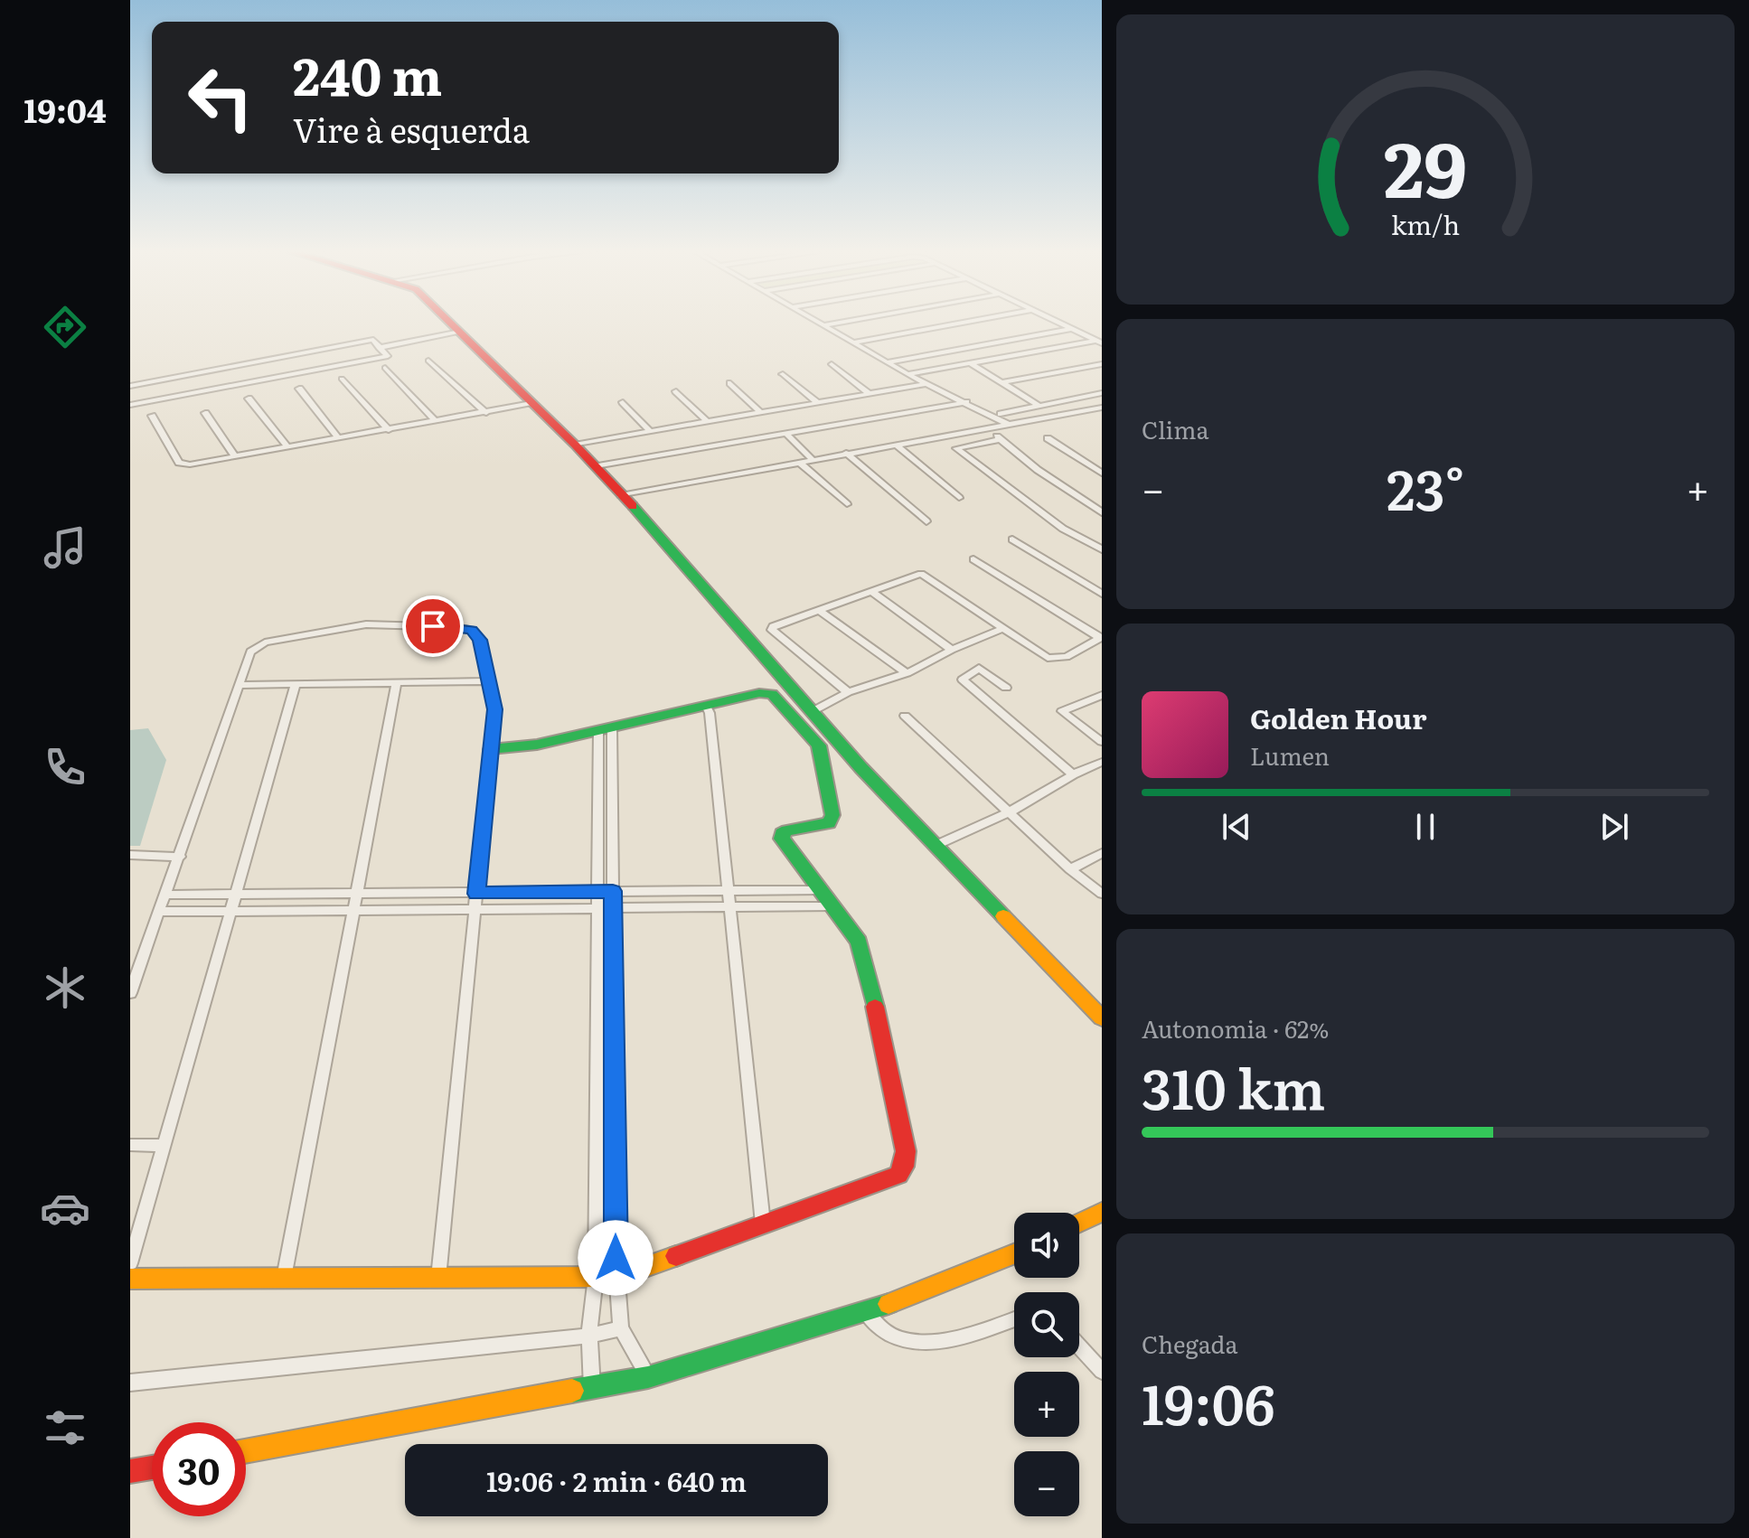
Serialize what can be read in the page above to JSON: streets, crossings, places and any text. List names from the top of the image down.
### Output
{
  "page": {
    "tabs": "19:04",
    "turn": ["240 m", "Vire à esquerda"],
    "tile": [
      "Clima",
      ["Autonomia · 62%", "310 km"],
      ["Chegada", "19:06"]
    ],
    "heat": ["−", "23°", "+"],
    "song": ["Golden Hour", "Lumen"],
    "map_buttons": ["+", "−"],
    "limit": "30",
    "trip": "19:06 · 2 min · 640 m",
    "gauge": ["29", "km/h"]
  }
}
